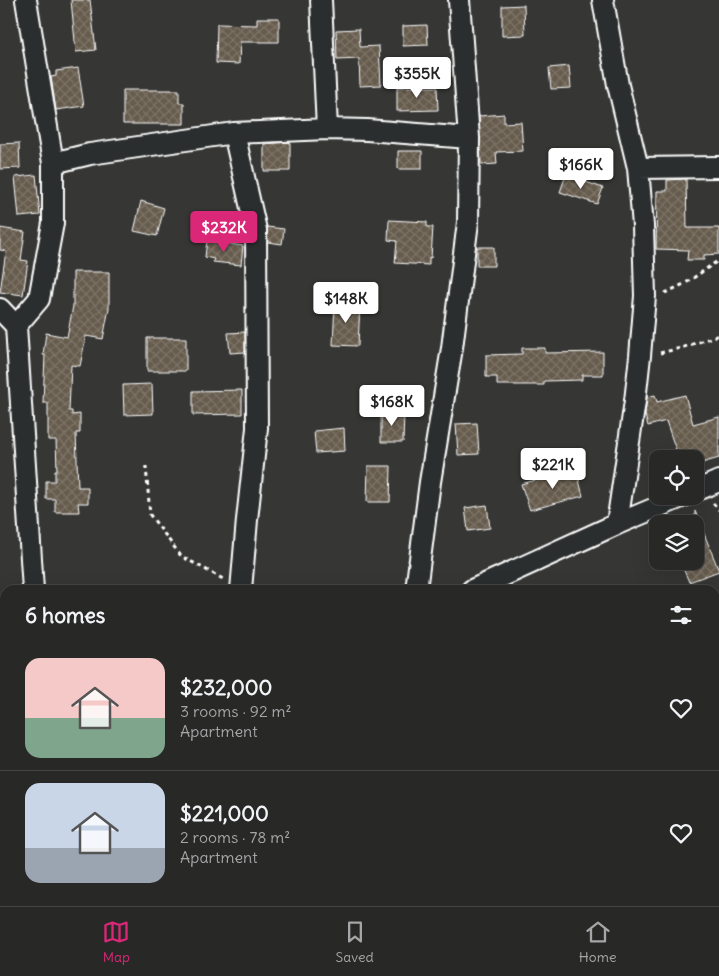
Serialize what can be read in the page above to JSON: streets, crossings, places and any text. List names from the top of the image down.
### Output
{
  "page": {
    "price": [
      "$355K",
      "$166K",
      "$232K",
      "$148K",
      "$168K",
      "$221K"
    ],
    "heading": "6 homes",
    "list": [
      {
        "name": "$232,000",
        "note": "3 rooms · 92 m² · Apartment"
      },
      {
        "name": "$221,000",
        "note": "2 rooms · 78 m² · Apartment"
      }
    ],
    "tabs": ["Map", "Saved", "Home"]
  }
}
